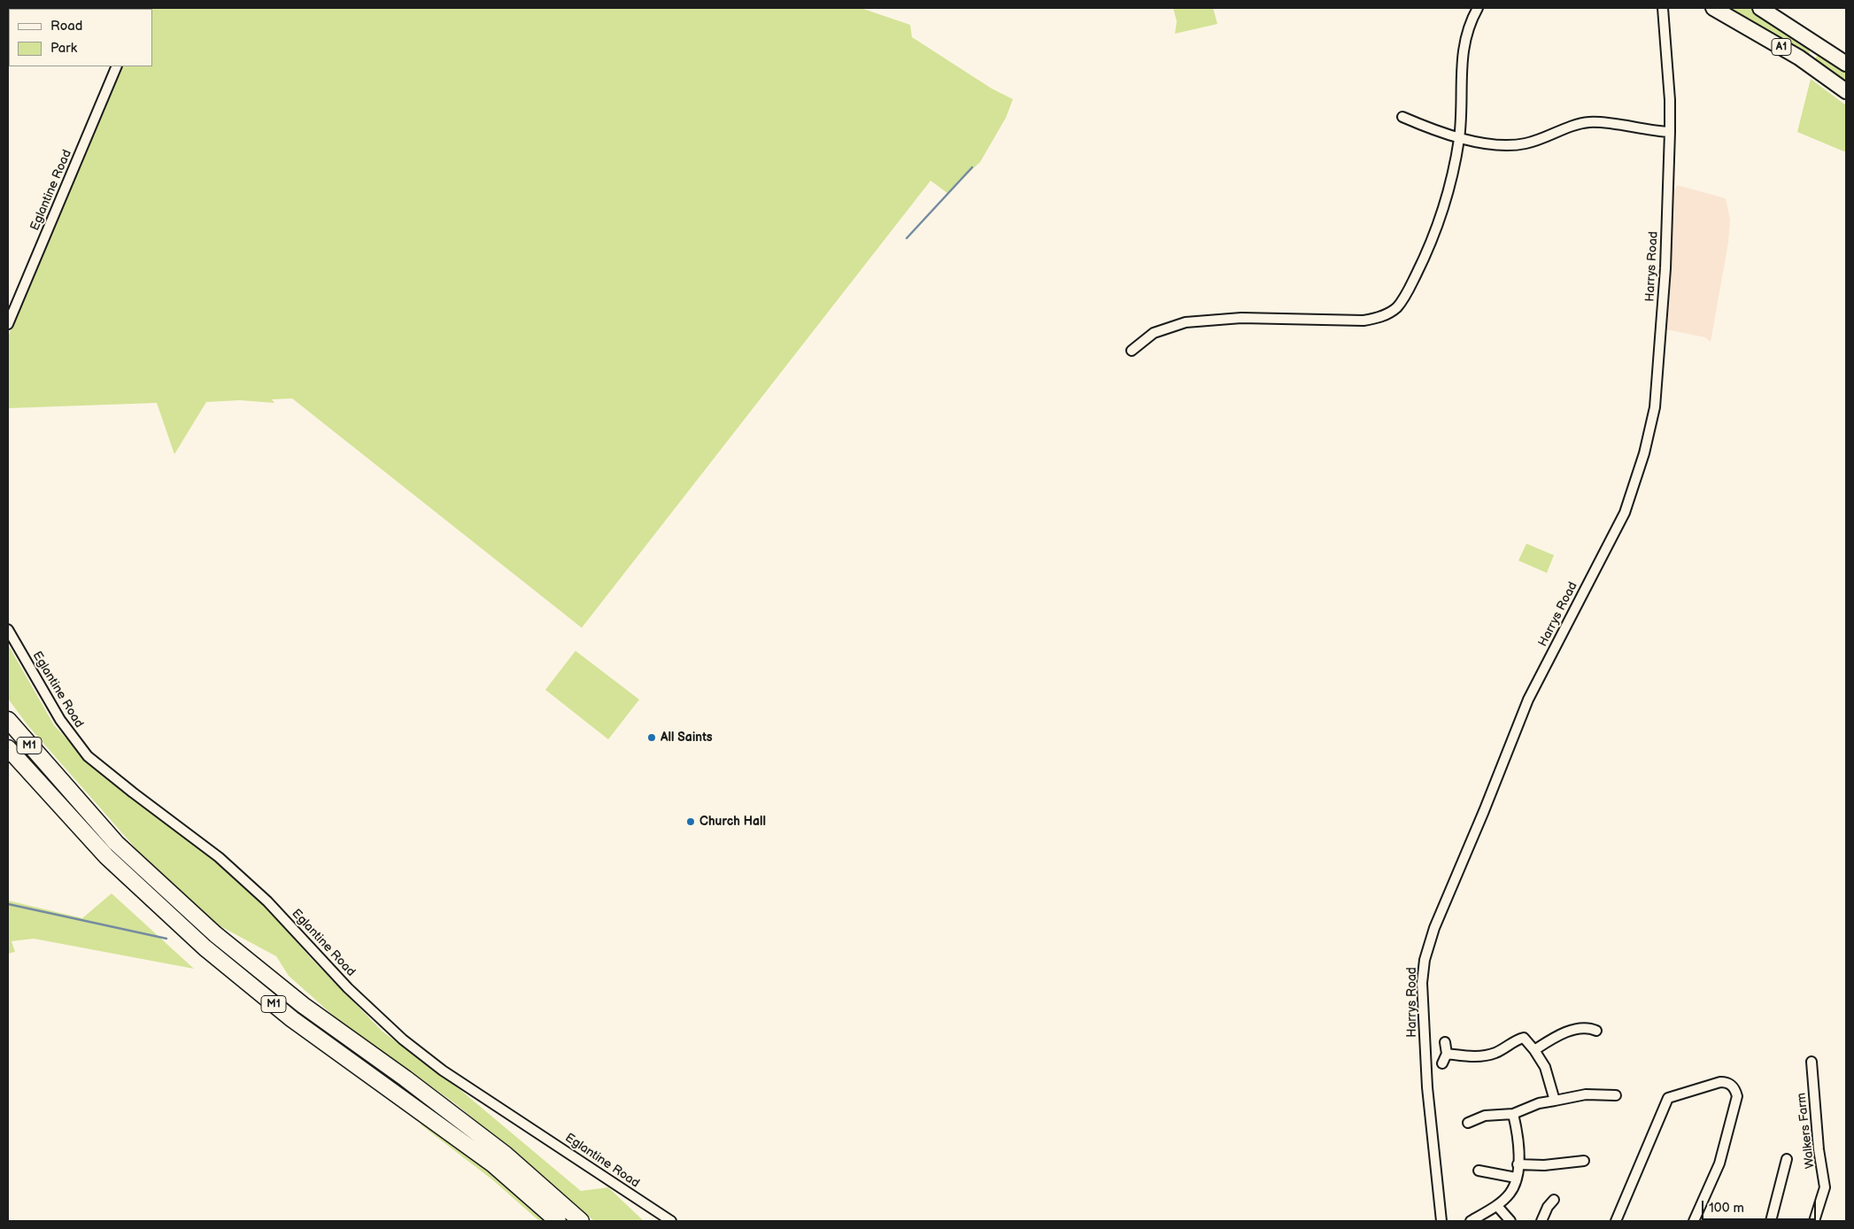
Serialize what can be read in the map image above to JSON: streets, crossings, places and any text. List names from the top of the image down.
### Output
{
  "streets": {
    "highway": ["A1", "M1"],
    "street": ["Eglantine Road", "Harrys Road", "Walkers Farm"]
  },
  "places": ["All Saints", "Church Hall"],
  "legend": ["Road", "Park"],
  "scale_bar": "100 m"
}
